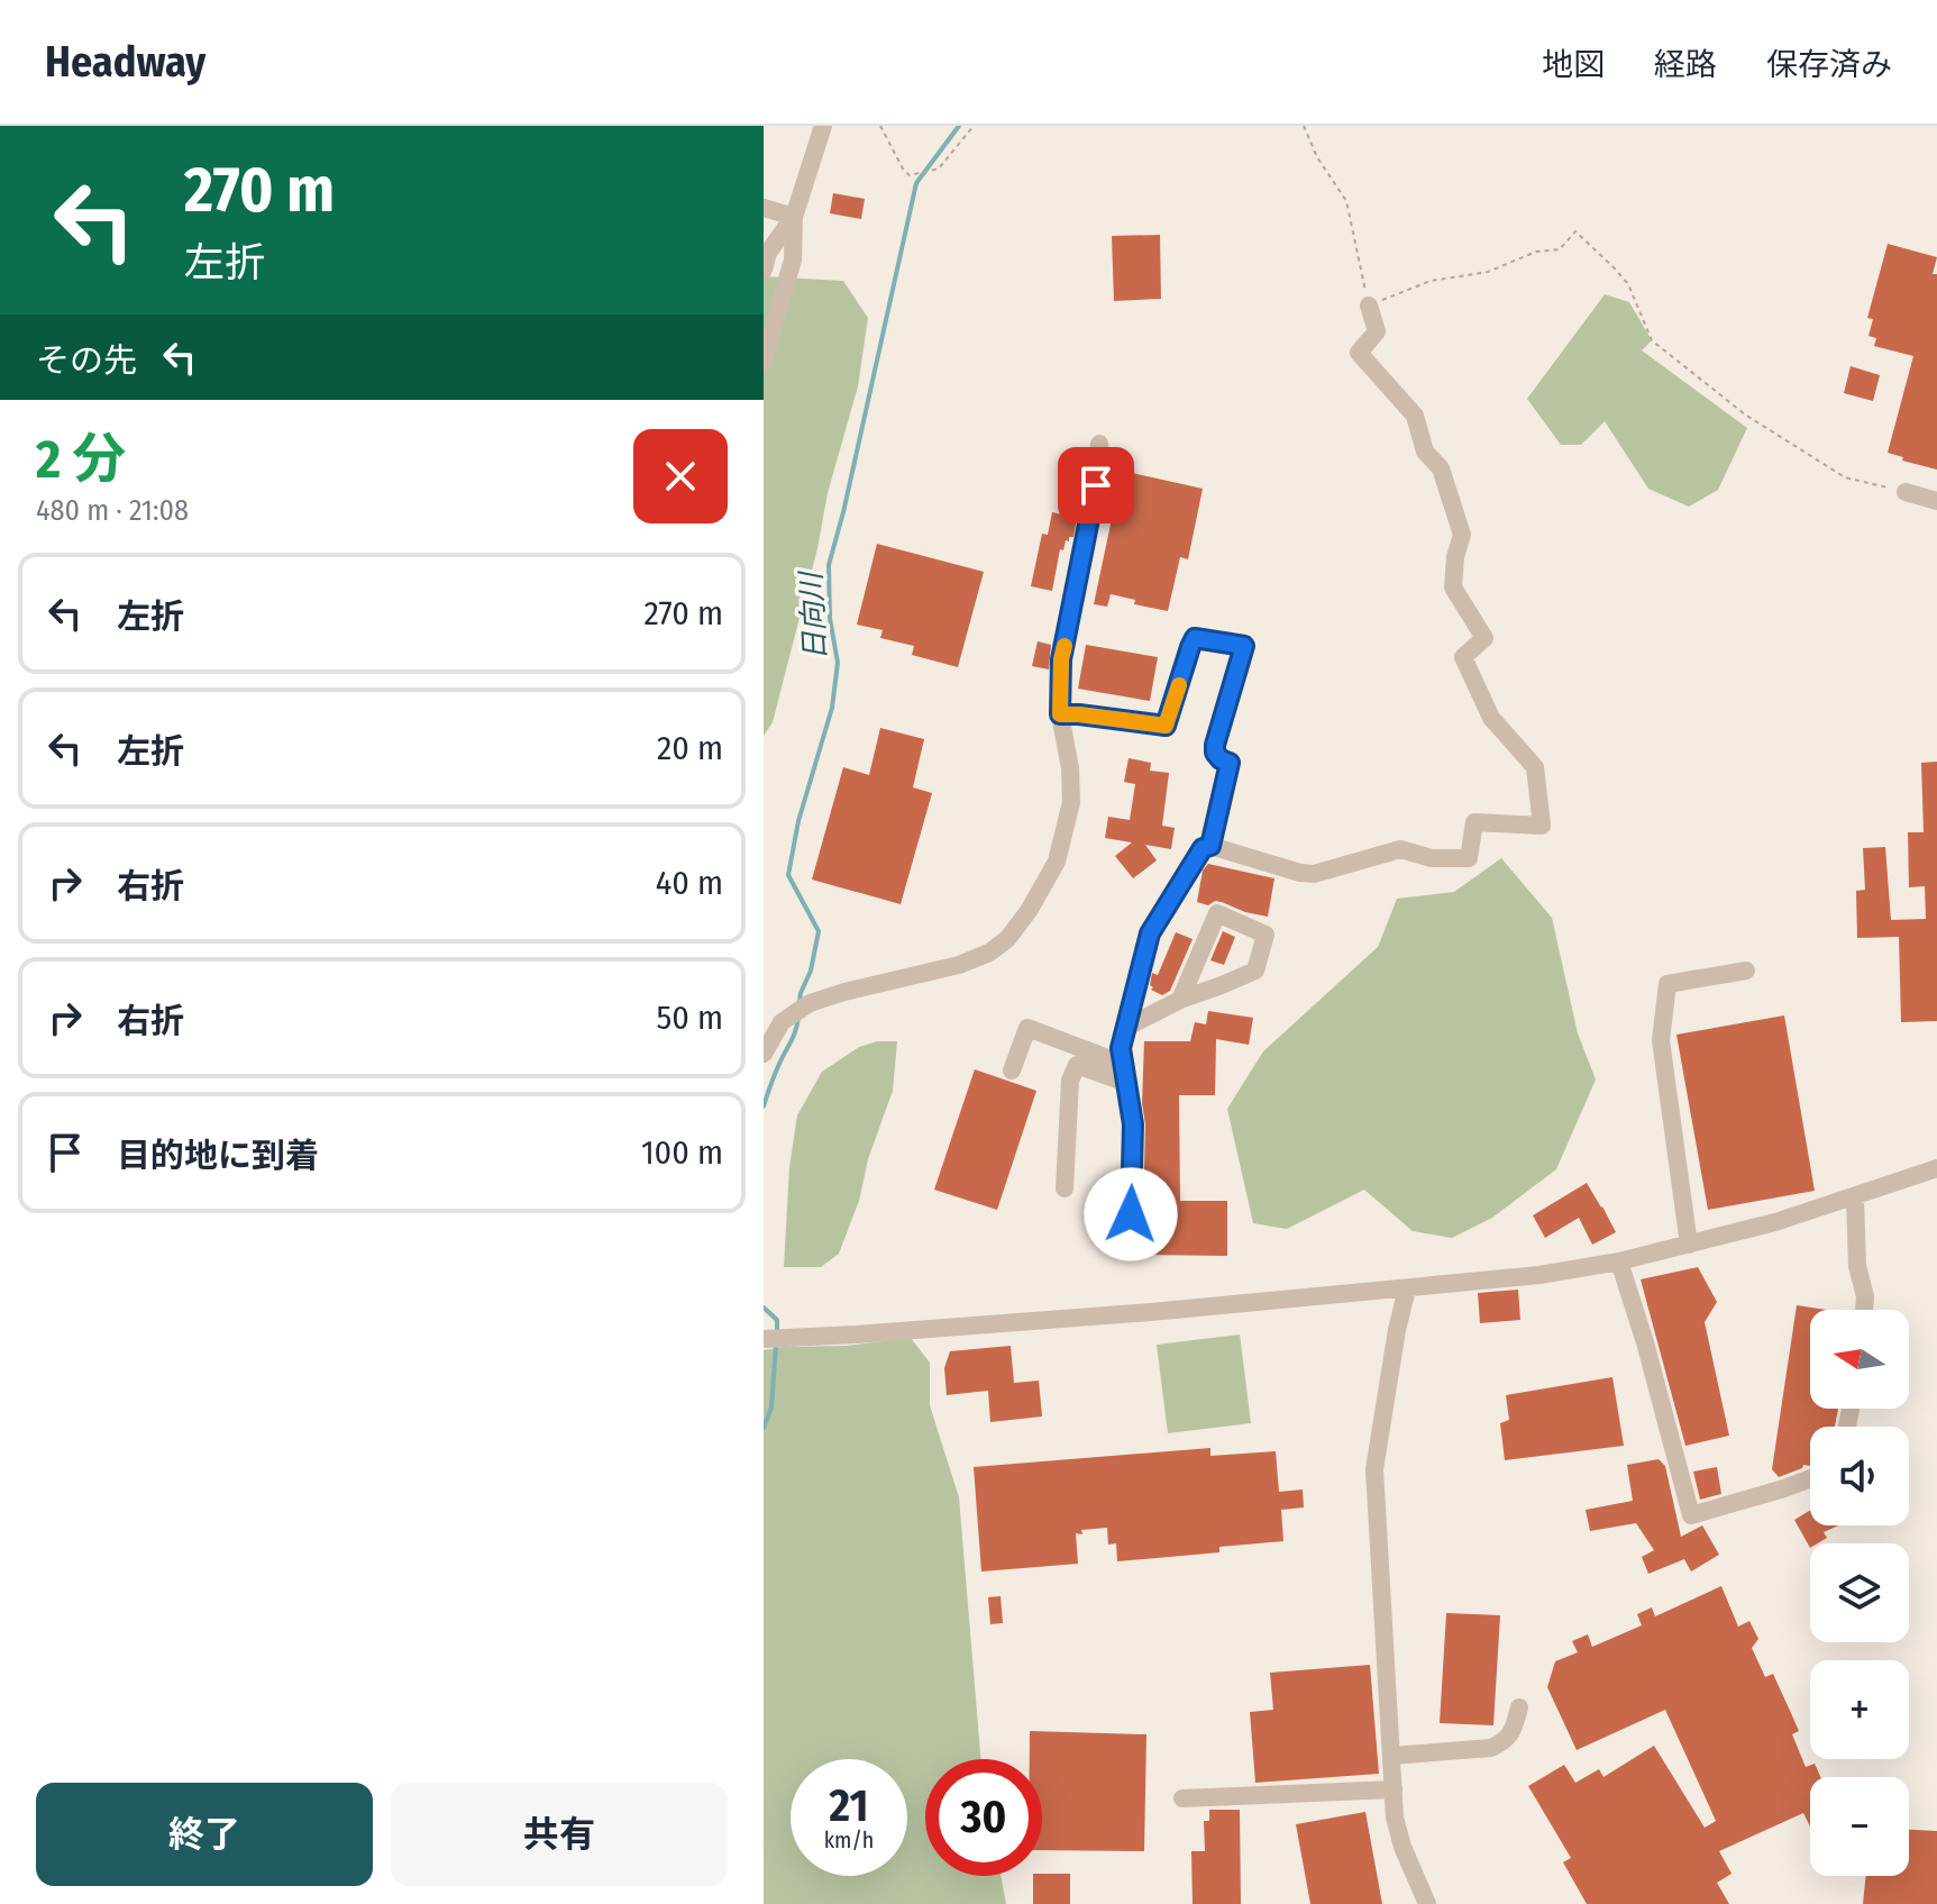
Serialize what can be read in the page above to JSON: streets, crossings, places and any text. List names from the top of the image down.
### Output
{
  "water": ["日向川"],
  "north": "left",
  "page": {
    "header": "Headway",
    "nav": ["地図", "経路", "保存済み"],
    "turn": ["270 m", "左折"],
    "then": "その先",
    "heading": ["2 分", "480 m · 21:08"],
    "list": [
      {
        "name": "左折",
        "value": "270 m"
      },
      {
        "name": "左折",
        "value": "20 m"
      },
      {
        "name": "右折",
        "value": "40 m"
      },
      {
        "name": "右折",
        "value": "50 m"
      },
      {
        "name": "目的地に到着",
        "value": "100 m"
      }
    ],
    "map_buttons": ["+", "−"],
    "speed": "21 km/h",
    "limit": "30",
    "buttons": ["終了", "共有"]
  }
}
